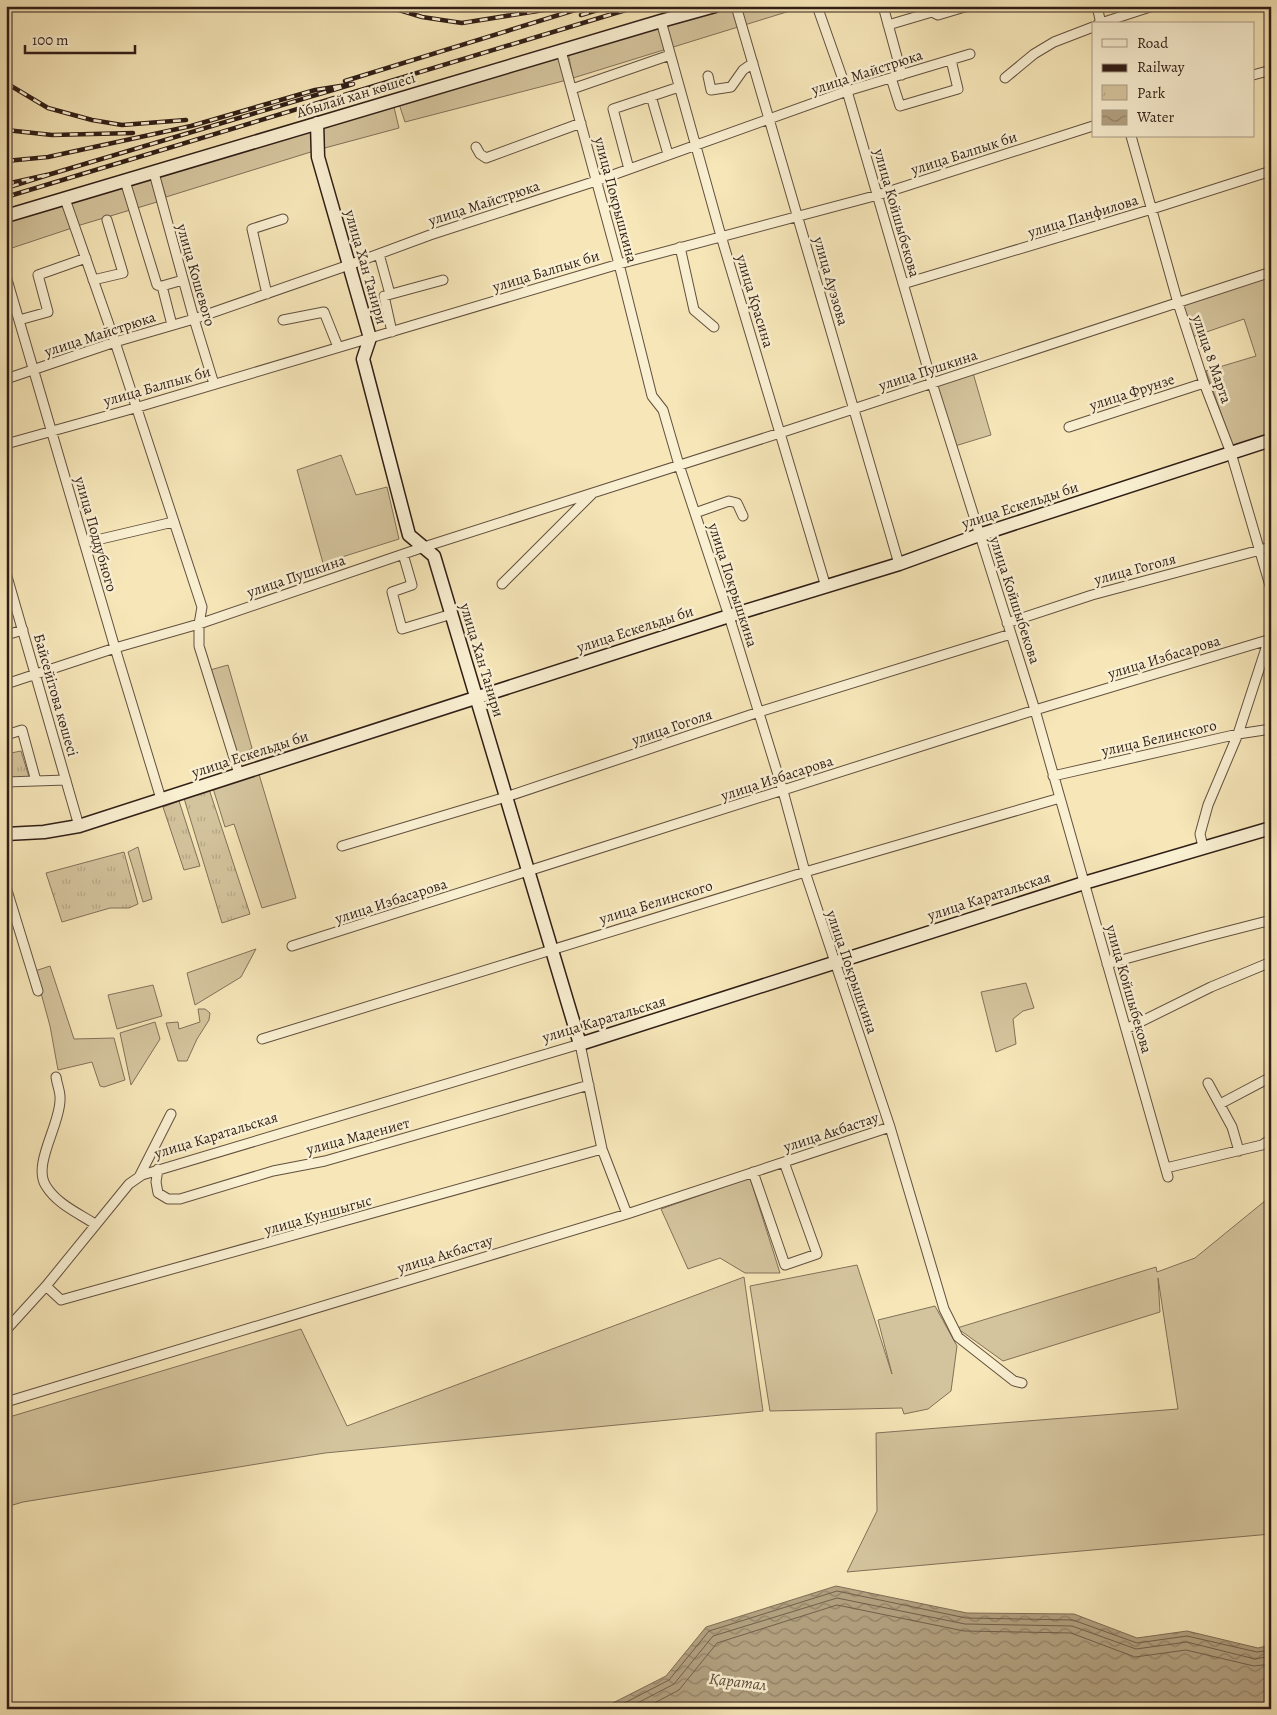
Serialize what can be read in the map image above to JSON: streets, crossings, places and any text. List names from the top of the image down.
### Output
{
  "streets": {
    "street": [
      "улица Майстрюка",
      "Абылай хан көшесі",
      "улица Балпык би",
      "улица Покрышкина",
      "улица Койшыбекова",
      "улица Панфилова",
      "улица Хан Танири",
      "улица Кошевого",
      "улица Ауэзова",
      "улица Красина",
      "улица 8 Марта",
      "улица Пушкина",
      "улица Фрунзе",
      "улица Ескельды би",
      "улица Поддубного",
      "улица Гоголя",
      "улица Избасарова",
      "Байсейітова көшесі",
      "улица Белинского",
      "улица Каратальская",
      "улица Акбастау",
      "улица Мадениет",
      "улица Куншыгыс"
    ]
  },
  "crossings": [
    ["улица Майстрюка", "улица Покрышкина"],
    ["улица Майстрюка", "улица Койшыбекова"],
    ["улица Майстрюка", "улица Хан Танири"],
    ["улица Майстрюка", "улица Кошевого"],
    ["улица Майстрюка", "улица Ауэзова"],
    ["улица Майстрюка", "улица Красина"],
    ["улица Майстрюка", "улица Поддубного"],
    ["Абылай хан көшесі", "улица Покрышкина"],
    ["Абылай хан көшесі", "улица Хан Танири"],
    ["Абылай хан көшесі", "улица Кошевого"],
    ["Абылай хан көшесі", "улица Красина"],
    ["улица Балпык би", "улица Покрышкина"],
    ["улица Балпык би", "улица Койшыбекова"],
    ["улица Балпык би", "улица Хан Танири"],
    ["улица Балпык би", "улица Кошевого"],
    ["улица Балпык би", "улица Ауэзова"],
    ["улица Балпык би", "улица Красина"],
    ["улица Балпык би", "улица Поддубного"],
    ["улица Покрышкина", "улица Пушкина"],
    ["улица Покрышкина", "улица Ескельды би"],
    ["улица Покрышкина", "улица Гоголя"],
    ["улица Покрышкина", "улица Избасарова"],
    ["улица Покрышкина", "улица Белинского"],
    ["улица Покрышкина", "улица Каратальская"],
    ["улица Покрышкина", "улица Акбастау"],
    ["улица Койшыбекова", "улица Панфилова"],
    ["улица Койшыбекова", "улица Пушкина"],
    ["улица Койшыбекова", "улица Ескельды би"],
    ["улица Койшыбекова", "улица Гоголя"],
    ["улица Койшыбекова", "улица Избасарова"],
    ["улица Койшыбекова", "улица Белинского"],
    ["улица Койшыбекова", "улица Каратальская"],
    ["улица Панфилова", "улица 8 Марта"],
    ["улица Хан Танири", "улица Пушкина"],
    ["улица Хан Танири", "улица Ескельды би"],
    ["улица Хан Танири", "улица Гоголя"],
    ["улица Хан Танири", "улица Избасарова"],
    ["улица Хан Танири", "улица Белинского"],
    ["улица Хан Танири", "улица Каратальская"],
    ["улица Хан Танири", "улица Акбастау"],
    ["улица Хан Танири", "улица Мадениет"],
    ["улица Хан Танири", "улица Куншыгыс"],
    ["улица Ауэзова", "улица Пушкина"],
    ["улица Ауэзова", "улица Ескельды би"],
    ["улица Красина", "улица Пушкина"],
    ["улица Красина", "улица Ескельды би"],
    ["улица 8 Марта", "улица Пушкина"],
    ["улица 8 Марта", "улица Фрунзе"],
    ["улица 8 Марта", "улица Ескельды би"],
    ["улица 8 Марта", "улица Гоголя"],
    ["улица Пушкина", "улица Поддубного"],
    ["улица Пушкина", "Байсейітова көшесі"],
    ["улица Ескельды би", "улица Поддубного"],
    ["улица Ескельды би", "Байсейітова көшесі"],
    ["улица Каратальская", "улица Мадениет"],
    ["улица Каратальская", "улица Куншыгыс"]
  ],
  "water": ["Қаратал"],
  "legend": [
    "Road",
    "Railway",
    "Park",
    "Water"
  ],
  "scale_bar": "100 m"
}
